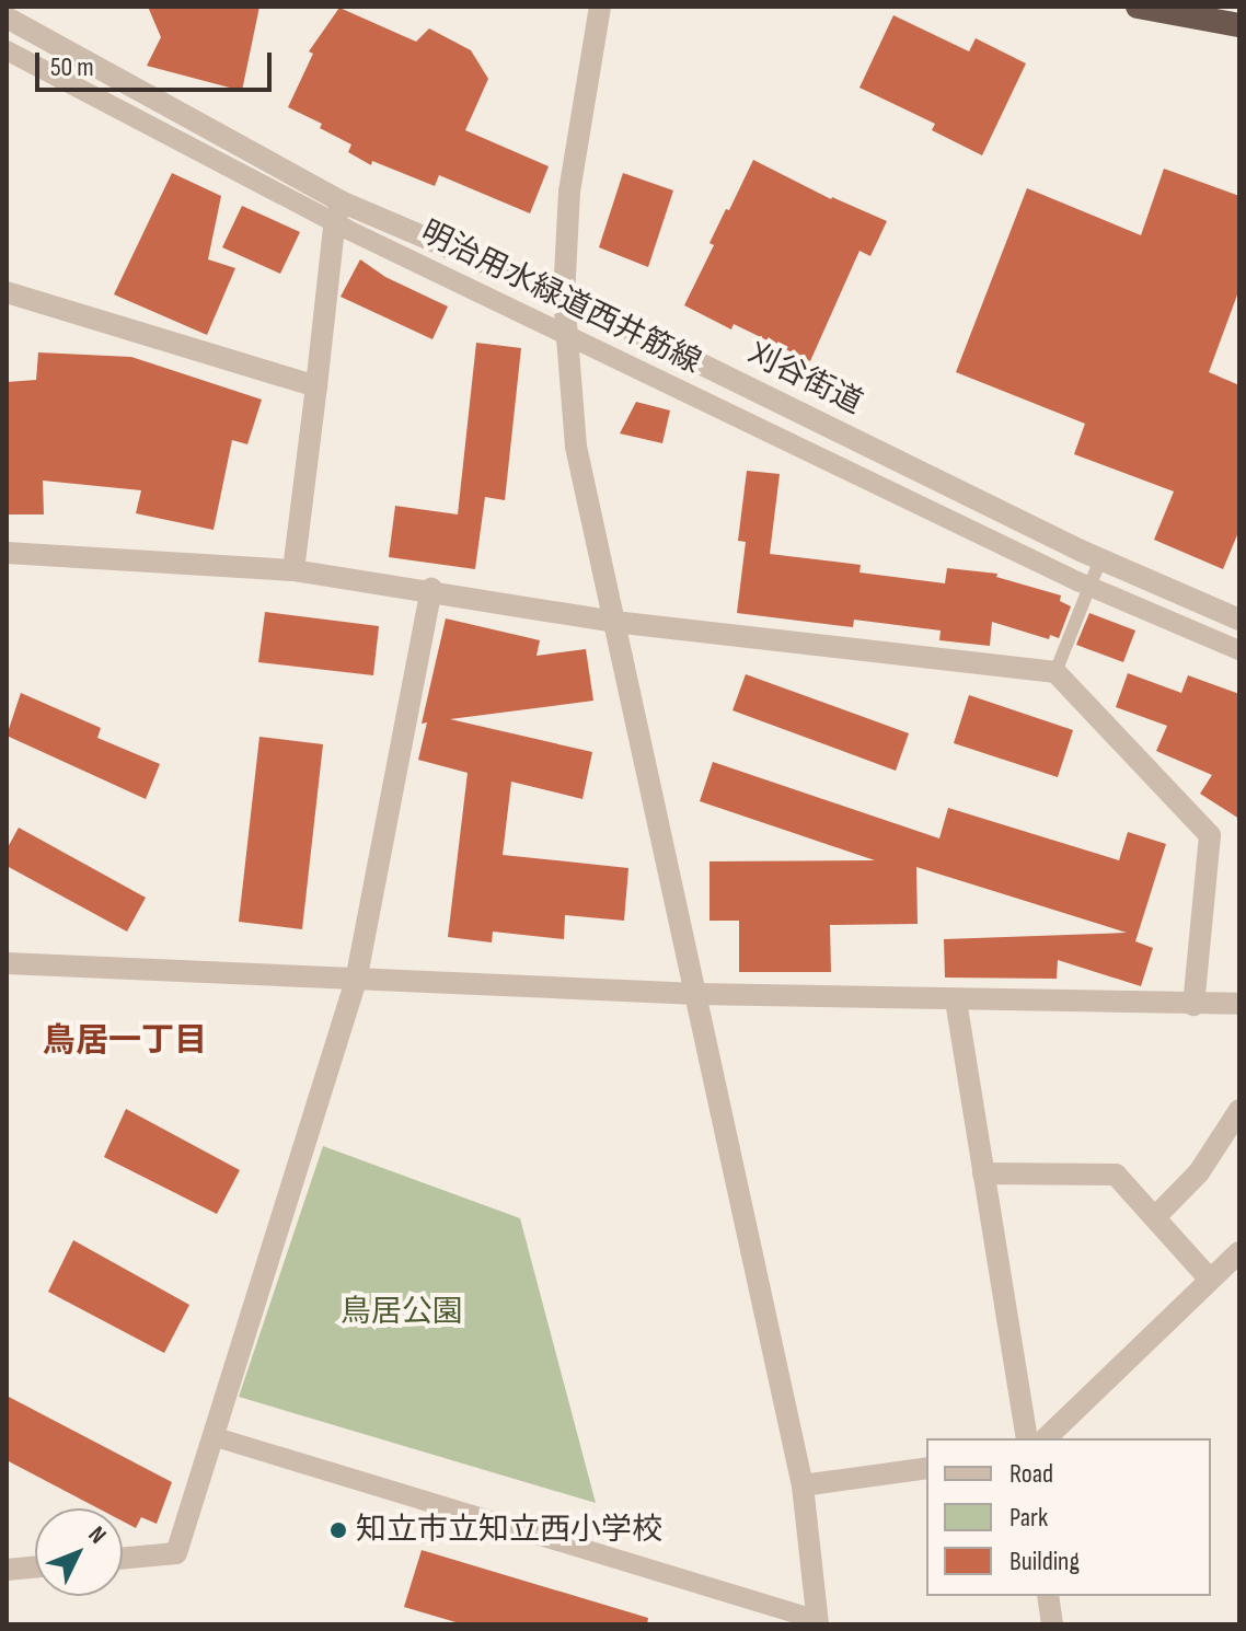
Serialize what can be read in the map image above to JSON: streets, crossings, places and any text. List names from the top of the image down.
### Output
{
  "streets": {
    "street": ["明治用水緑道西井筋線", "刈谷街道"]
  },
  "districts": ["鳥居一丁目"],
  "parks": ["鳥居公園"],
  "places": ["知立市立知立西小学校"],
  "legend": ["Road", "Park", "Building"],
  "scale_bar": "50 m",
  "north": "top right"
}
